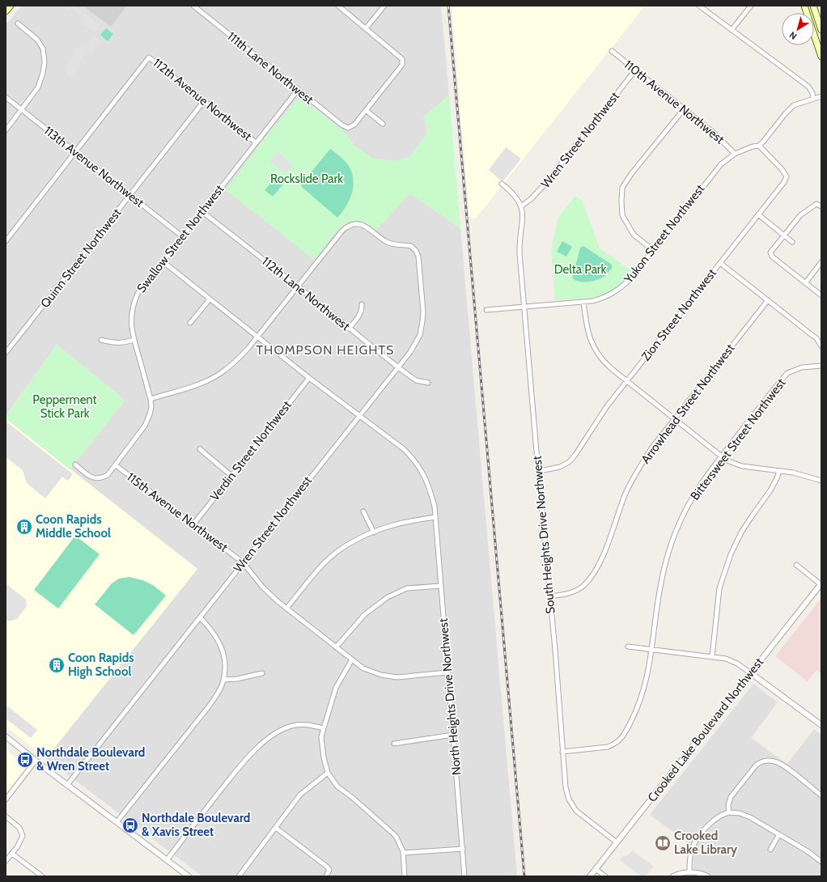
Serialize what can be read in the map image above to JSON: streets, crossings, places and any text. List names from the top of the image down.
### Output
{
  "streets": {
    "street": [
      "111th Lane Northwest",
      "112th Avenue Northwest",
      "110th Avenue Northwest",
      "Wren Street Northwest",
      "113th Avenue Northwest",
      "Yukon Street Northwest",
      "Swallow Street Northwest",
      "Quinn Street Northwest",
      "112th Lane Northwest",
      "Zion Street Northwest",
      "Arrowhead Street Northwest",
      "Bittersweet Street Northwest",
      "Verdin Street Northwest",
      "115th Avenue Northwest",
      "South Heights Drive Northwest",
      "North Heights Drive Northwest",
      "Crooked Lake Boulevard Northwest"
    ]
  },
  "crossings": [
    ["111th Lane Northwest", "Swallow Street Northwest"],
    ["112th Avenue Northwest", "113th Avenue Northwest"],
    ["112th Avenue Northwest", "Swallow Street Northwest"],
    ["112th Avenue Northwest", "Quinn Street Northwest"],
    ["110th Avenue Northwest", "Wren Street Northwest"],
    ["110th Avenue Northwest", "Yukon Street Northwest"],
    ["Wren Street Northwest", "112th Lane Northwest"],
    ["Wren Street Northwest", "115th Avenue Northwest"],
    ["Wren Street Northwest", "South Heights Drive Northwest"],
    ["Wren Street Northwest", "North Heights Drive Northwest"],
    ["113th Avenue Northwest", "Swallow Street Northwest"],
    ["113th Avenue Northwest", "Quinn Street Northwest"],
    ["Yukon Street Northwest", "Zion Street Northwest"],
    ["Yukon Street Northwest", "South Heights Drive Northwest"],
    ["Swallow Street Northwest", "112th Lane Northwest"],
    ["Swallow Street Northwest", "115th Avenue Northwest"],
    ["Zion Street Northwest", "South Heights Drive Northwest"],
    ["Arrowhead Street Northwest", "South Heights Drive Northwest"],
    ["Bittersweet Street Northwest", "South Heights Drive Northwest"],
    ["Verdin Street Northwest", "115th Avenue Northwest"],
    ["115th Avenue Northwest", "North Heights Drive Northwest"],
    ["South Heights Drive Northwest", "Crooked Lake Boulevard Northwest"]
  ],
  "districts": ["THOMPSON HEIGHTS"],
  "parks": ["Rockslide Park", "Delta Park", "Pepperment Stick Park"],
  "places": {
    "building": ["Coon Rapids Middle School", "Coon Rapids High School"],
    "bus stop": ["Northdale Boulevard & Wren Street", "Northdale Boulevard & Xavis Street"],
    "library": ["Crooked Lake Library"]
  },
  "north": "bottom left"
}
